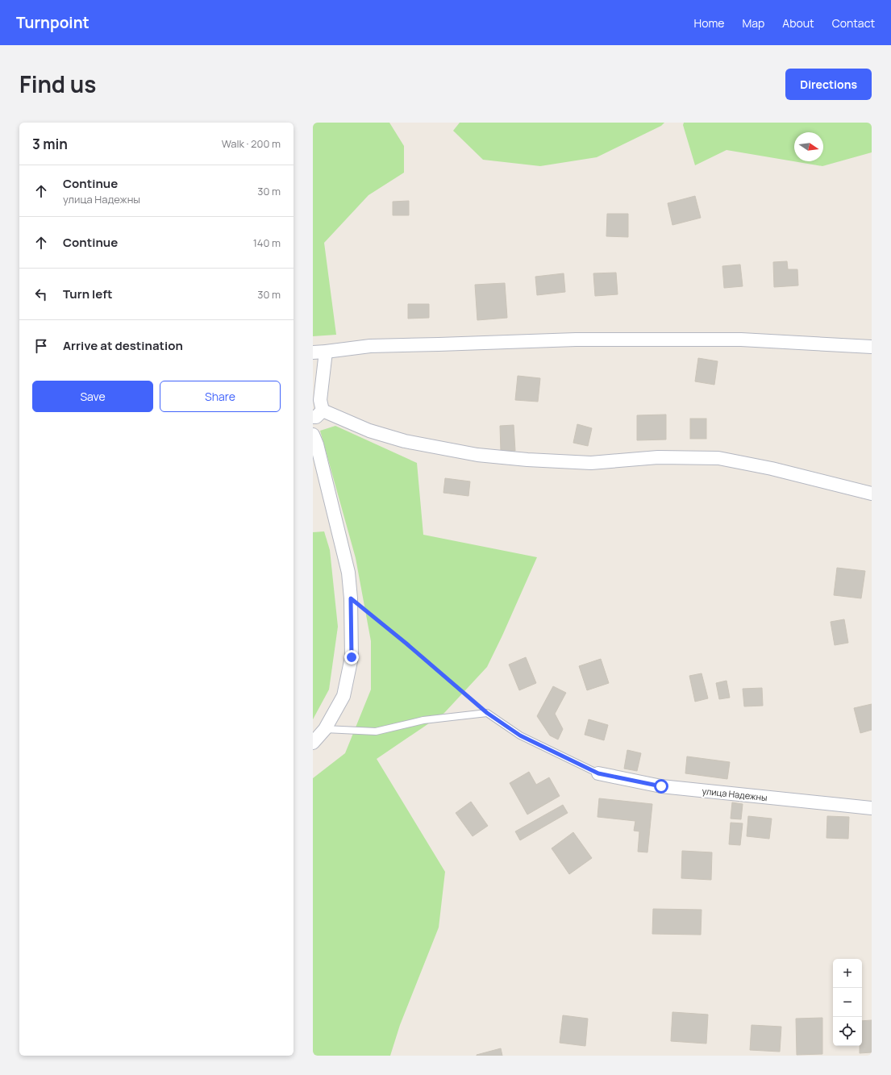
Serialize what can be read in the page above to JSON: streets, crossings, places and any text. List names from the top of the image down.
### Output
{
  "streets": {
    "street": ["улица Надежны"]
  },
  "north": "right",
  "page": {
    "header": "Turnpoint",
    "nav": [
      "Home",
      "Map",
      "About",
      "Contact"
    ],
    "title": "Find us",
    "buttons": [
      "Directions",
      ["Save", "Share"]
    ],
    "heading": ["3 min", "Walk · 200 m"],
    "list": [
      ["Continue", "улица Надежны", "30 m"],
      ["Continue", "140 m"],
      ["Turn left", "30 m"],
      "Arrive at destination"
    ],
    "map_buttons": ["+", "−"]
  }
}
